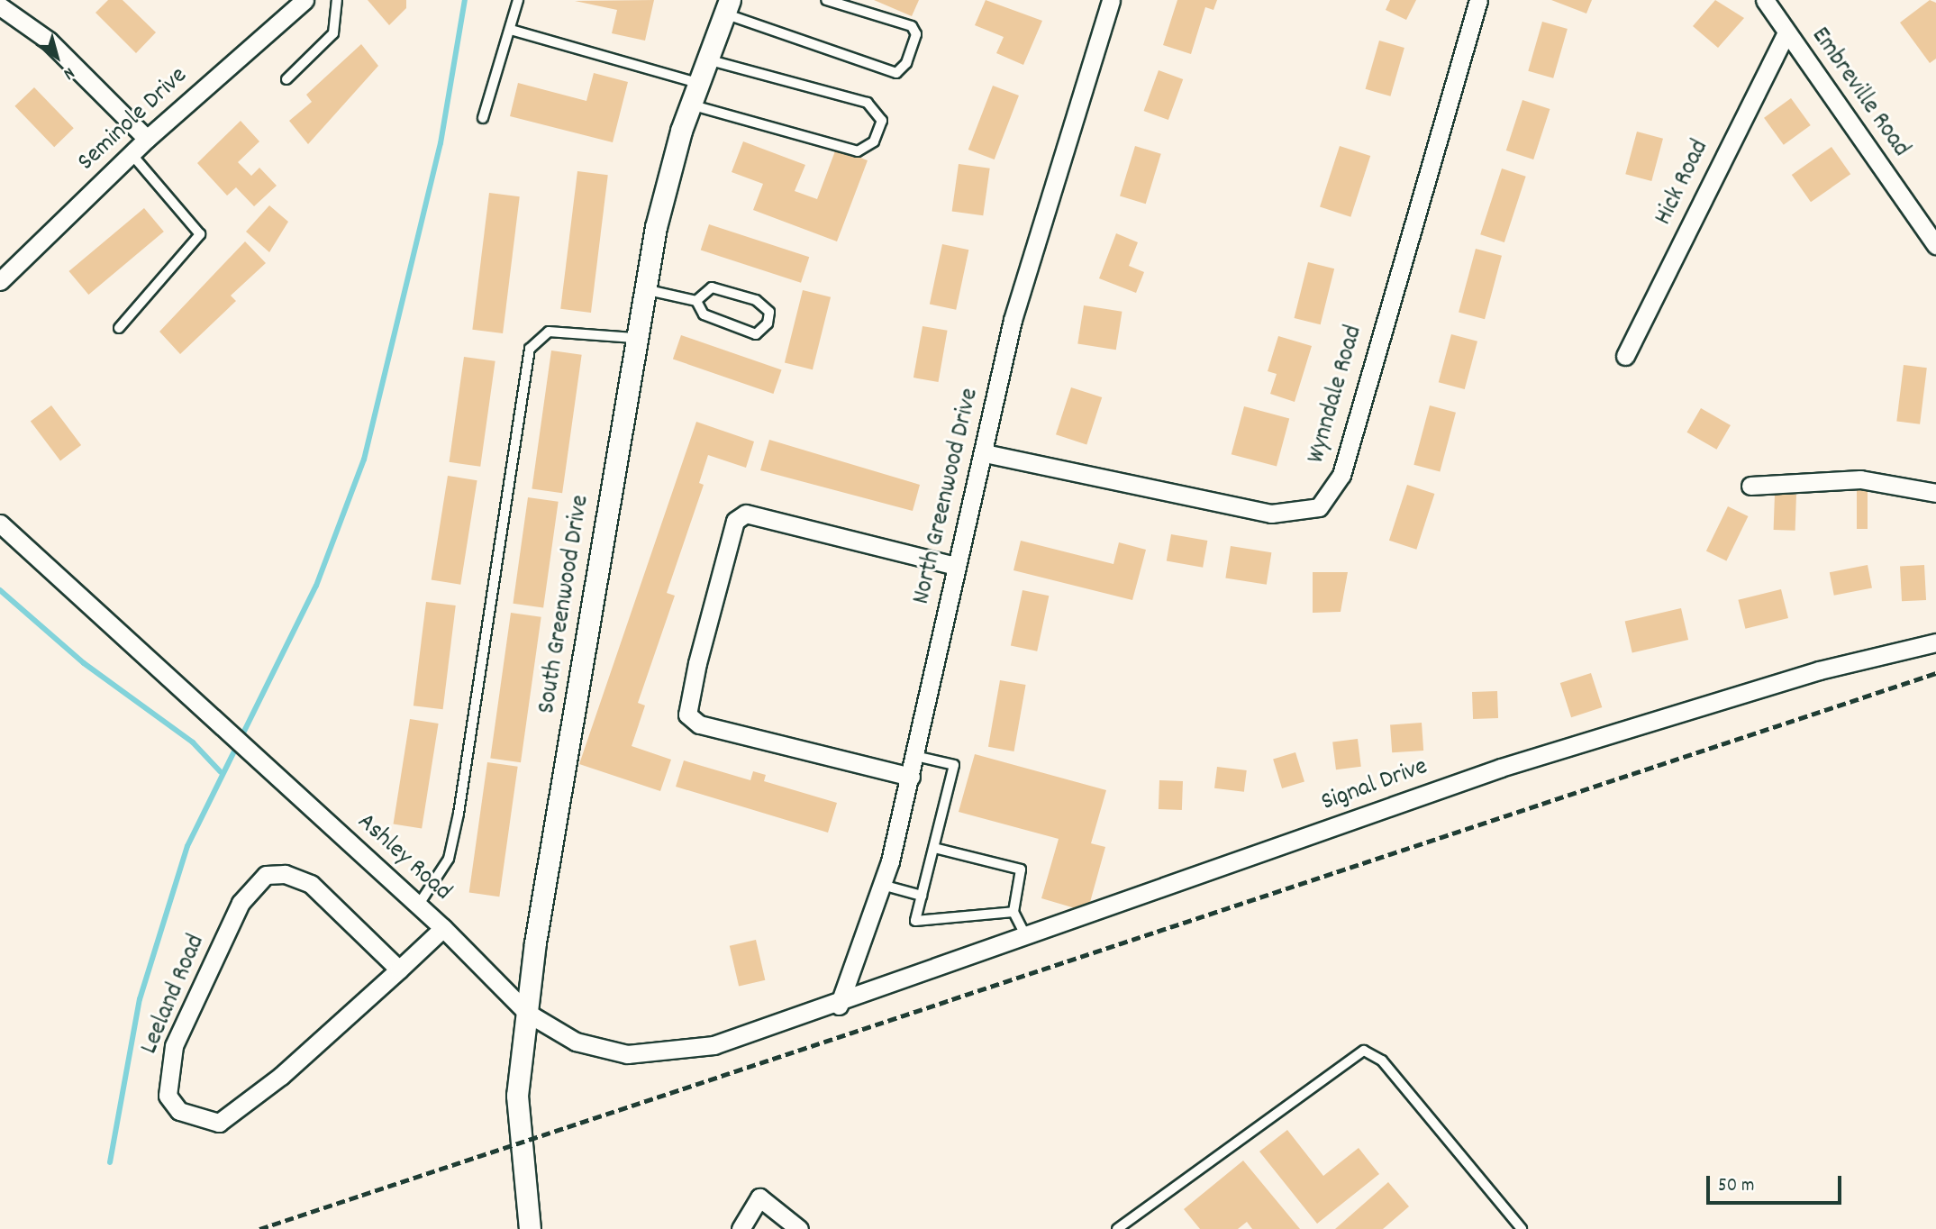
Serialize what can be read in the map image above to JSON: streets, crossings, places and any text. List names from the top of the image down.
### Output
{
  "streets": {
    "street": [
      "Embreville Road",
      "Seminole Drive",
      "Hick Road",
      "Wynndale Road",
      "North Greenwood Drive",
      "South Greenwood Drive",
      "Signal Drive",
      "Ashley Road",
      "Leeland Road"
    ]
  },
  "crossings": [
    ["Embreville Road", "Hick Road"],
    ["Wynndale Road", "North Greenwood Drive"],
    ["North Greenwood Drive", "Signal Drive"],
    ["North Greenwood Drive", "Ashley Road"],
    ["South Greenwood Drive", "Ashley Road"],
    ["Signal Drive", "Ashley Road"],
    ["Ashley Road", "Leeland Road"]
  ],
  "scale_bar": "50 m",
  "north": "bottom right"
}
